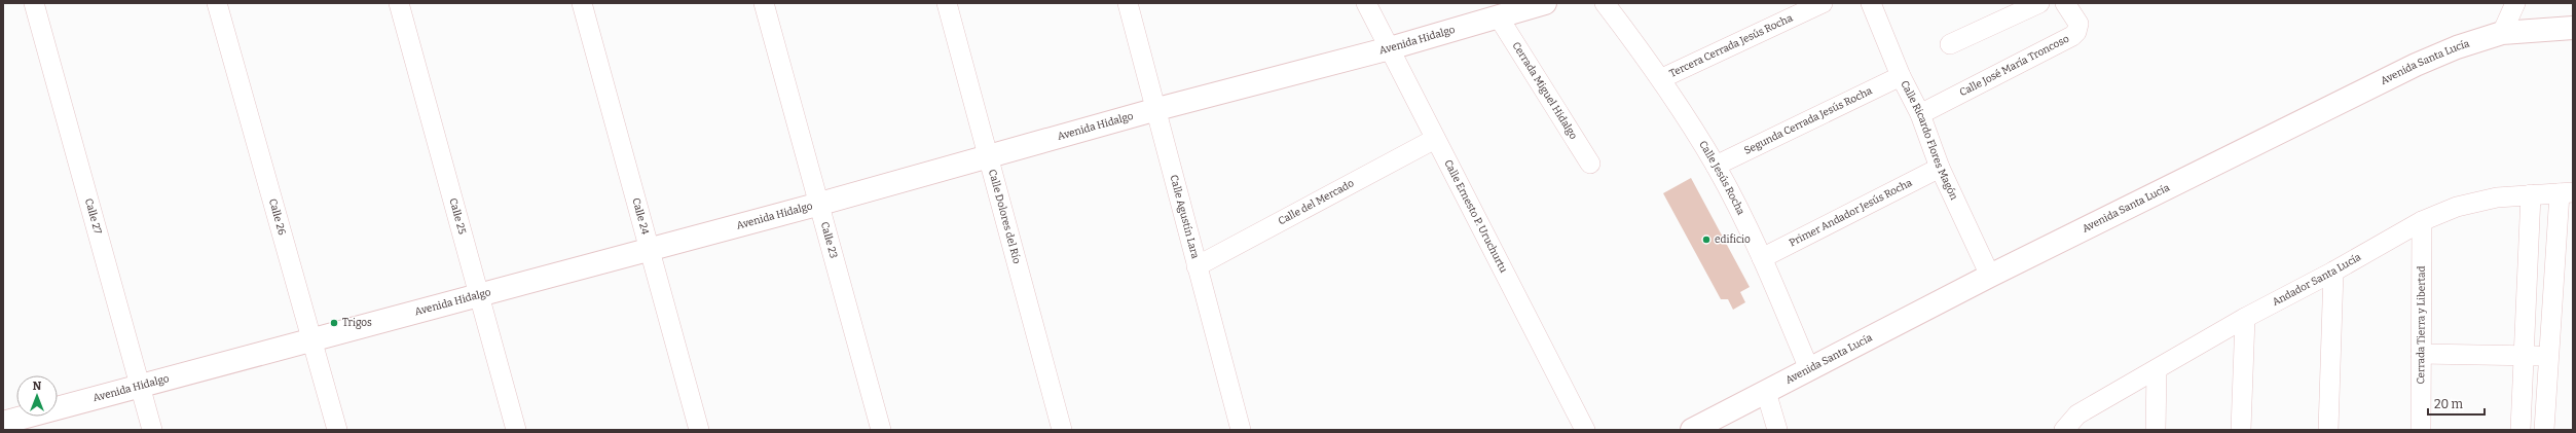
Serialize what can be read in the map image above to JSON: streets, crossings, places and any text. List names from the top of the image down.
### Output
{
  "streets": {
    "street": [
      "Avenida Hidalgo",
      "Tercera Cerrada Jesús Rocha",
      "Avenida Santa Lucía",
      "Calle José María Troncoso",
      "Cerrada Miguel Hidalgo",
      "Segunda Cerrada Jesús Rocha",
      "Calle Ricardo Flores Magón",
      "Calle Jesús Rocha",
      "Calle del Mercado",
      "Primer Andador Jesús Rocha",
      "Calle 26",
      "Calle 24",
      "Calle Dolores del Río",
      "Calle Agustín Lara",
      "Calle 27",
      "Calle 25",
      "Calle Ernesto P. Uruchurtu",
      "Calle 23",
      "Andador Santa Lucía",
      "Cerrada Tierra y Libertad"
    ]
  },
  "crossings": [
    ["Avenida Hidalgo", "Cerrada Miguel Hidalgo"],
    ["Avenida Hidalgo", "Calle 26"],
    ["Avenida Hidalgo", "Calle 24"],
    ["Avenida Hidalgo", "Calle Dolores del Río"],
    ["Avenida Hidalgo", "Calle Agustín Lara"],
    ["Avenida Hidalgo", "Calle 27"],
    ["Avenida Hidalgo", "Calle 25"],
    ["Avenida Hidalgo", "Calle Ernesto P. Uruchurtu"],
    ["Avenida Hidalgo", "Calle 23"],
    ["Tercera Cerrada Jesús Rocha", "Calle Jesús Rocha"],
    ["Avenida Santa Lucía", "Calle Ricardo Flores Magón"],
    ["Avenida Santa Lucía", "Calle Jesús Rocha"],
    ["Calle José María Troncoso", "Calle Ricardo Flores Magón"],
    ["Segunda Cerrada Jesús Rocha", "Calle Ricardo Flores Magón"],
    ["Segunda Cerrada Jesús Rocha", "Calle Jesús Rocha"],
    ["Calle Ricardo Flores Magón", "Primer Andador Jesús Rocha"],
    ["Calle Jesús Rocha", "Primer Andador Jesús Rocha"],
    ["Calle del Mercado", "Calle Agustín Lara"],
    ["Calle del Mercado", "Calle Ernesto P. Uruchurtu"],
    ["Andador Santa Lucía", "Cerrada Tierra y Libertad"]
  ],
  "places": ["edificio", "Trigos"],
  "scale_bar": "20 m",
  "north": "top"
}
